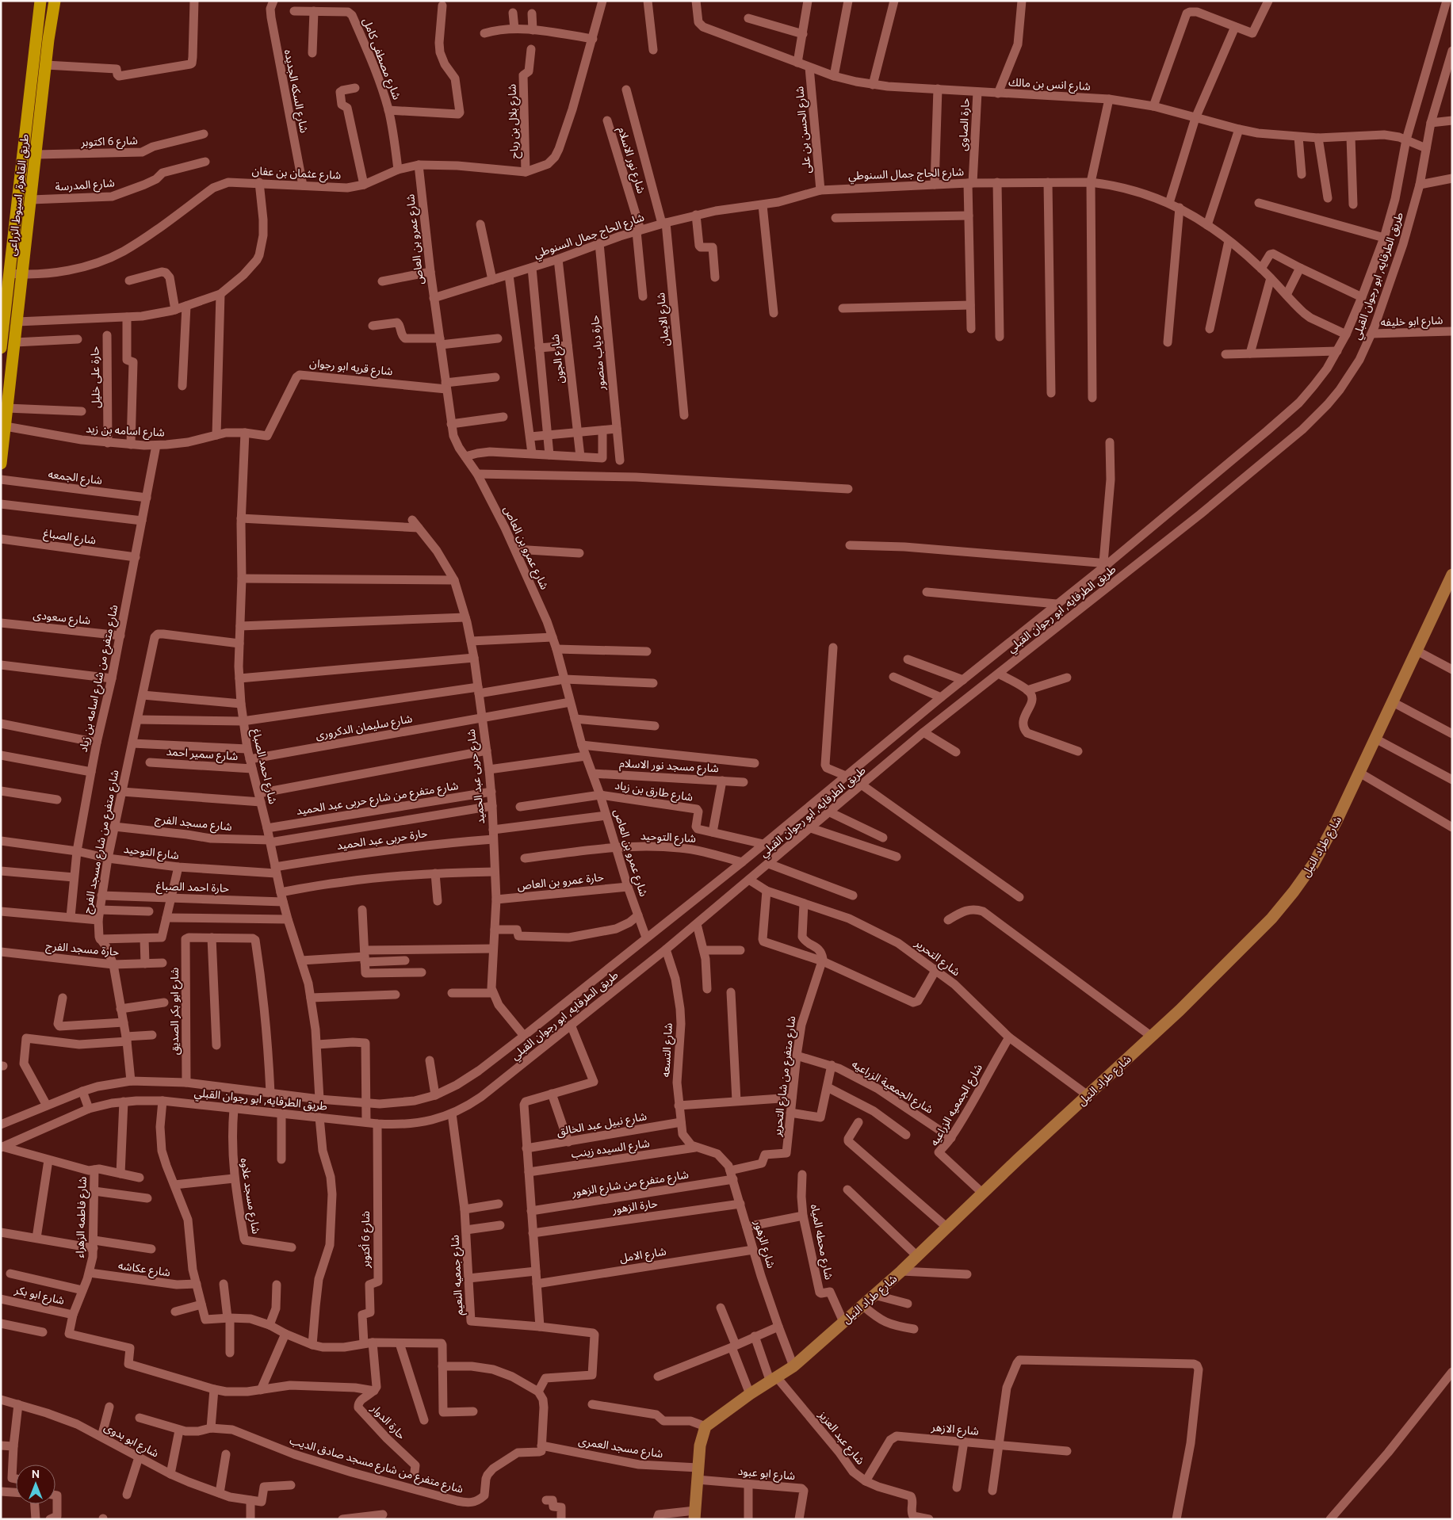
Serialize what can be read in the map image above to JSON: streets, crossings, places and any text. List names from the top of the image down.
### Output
{
  "streets": {
    "highway": ["طريق القاهرة, اسيوط الزراعى"],
    "street": [
      "شارع مصطفى كامل",
      "شارع انس بن مالك",
      "شارع السكه الجديده",
      "شارع بلال بن رباح",
      "حارة الصاوى",
      "شارع الحسن بن على",
      "شارع 6 اكتوبر",
      "شارع نور الاسلام",
      "شارع عثمان بن عفان",
      "شارع الحاج جمال السنوطي",
      "شارع المدرسة",
      "شارع عمرو بن العاص",
      "طريق الطرفايه, ابو رجوان القبلي",
      "شارع الايمان",
      "شارع ابو خليفه",
      "حارة دياب منصور",
      "شارع الجون",
      "شارع قريه ابو رجوان",
      "حارة على خليل",
      "شارع اسامه بن زيد",
      "شارع الجمعه",
      "شارع الصباغ",
      "شارع سعودى",
      "شارع متفرع من شارع اسامه بن زياد",
      "شارع سليمان الدكرورى",
      "شارع سمير احمد",
      "شارع مسجد نور الاسلام",
      "شارع احمد الصباغ",
      "شارع حربى عبد الحميد",
      "شارع طارق بن زياد",
      "شارع متفرع من شارع حربى عبد الحميد",
      "شارع مسجد الفرج",
      "شارع التوحيد",
      "حارة حربى عبد الحميد",
      "شارع متفرع من شارع مسجد الفرج",
      "شارع طراد النيل",
      "حارة عمرو بن العاص",
      "حارة احمد الصباغ",
      "حارة مسجد الفرج",
      "شارع التحرير",
      "شارع ابو بكر الصديق",
      "شارع التسعه",
      "شارع متفرع من شارع التحرير",
      "شارع الجمعية الزراعيه",
      "شارع الجمعيه الزراعيه",
      "شارع نبيل عبد الخالق",
      "شارع السيده زينب",
      "شارع متفرع من شارع الزهور",
      "شارع مسجد علاوه",
      "حارة الزهور",
      "شارع فاطمه الزهراء",
      "شارع 6 أكتوبر",
      "شارع محطه المياه",
      "شارع الزهور",
      "شارع الامل",
      "شارع عكاشه",
      "شارع جمعيه النعيم",
      "شارع ابو بكر",
      "حارة الدوار",
      "شارع الازهر",
      "شارع عبد العزيز",
      "شارع ابو بدوى",
      "شارع مسجد العمرى",
      "شارع متفرع من شارع مسجد صادق الديب",
      "شارع ابو عبود"
    ]
  },
  "crossings": [
    ["شارع مصطفى كامل", "شارع عثمان بن عفان"],
    ["شارع انس بن مالك", "حارة الصاوى"],
    ["شارع انس بن مالك", "شارع الحسن بن على"],
    ["شارع انس بن مالك", "طريق الطرفايه, ابو رجوان القبلي"],
    ["شارع السكه الجديده", "شارع عثمان بن عفان"],
    ["شارع بلال بن رباح", "شارع عثمان بن عفان"],
    ["حارة الصاوى", "شارع الحاج جمال السنوطي"],
    ["شارع الحسن بن على", "شارع الحاج جمال السنوطي"],
    ["شارع 6 اكتوبر", "طريق القاهرة, اسيوط الزراعى"],
    ["شارع نور الاسلام", "شارع الحاج جمال السنوطي"],
    ["شارع عثمان بن عفان", "طريق القاهرة, اسيوط الزراعى"],
    ["شارع عثمان بن عفان", "شارع عمرو بن العاص"],
    ["شارع الحاج جمال السنوطي", "شارع عمرو بن العاص"],
    ["شارع الحاج جمال السنوطي", "طريق الطرفايه, ابو رجوان القبلي"],
    ["شارع الحاج جمال السنوطي", "شارع الايمان"],
    ["شارع الحاج جمال السنوطي", "حارة دياب منصور"],
    ["شارع الحاج جمال السنوطي", "شارع الجون"],
    ["شارع المدرسة", "طريق القاهرة, اسيوط الزراعى"],
    ["طريق القاهرة, اسيوط الزراعى", "شارع اسامه بن زيد"],
    ["شارع عمرو بن العاص", "طريق الطرفايه, ابو رجوان القبلي"],
    ["شارع عمرو بن العاص", "شارع قريه ابو رجوان"],
    ["شارع عمرو بن العاص", "شارع سليمان الدكرورى"],
    ["شارع عمرو بن العاص", "شارع مسجد نور الاسلام"],
    ["شارع عمرو بن العاص", "شارع طارق بن زياد"],
    ["شارع عمرو بن العاص", "شارع التوحيد"],
    ["شارع عمرو بن العاص", "حارة عمرو بن العاص"],
    ["طريق الطرفايه, ابو رجوان القبلي", "شارع ابو خليفه"],
    ["طريق الطرفايه, ابو رجوان القبلي", "شارع احمد الصباغ"],
    ["طريق الطرفايه, ابو رجوان القبلي", "شارع حربى عبد الحميد"],
    ["طريق الطرفايه, ابو رجوان القبلي", "شارع طارق بن زياد"],
    ["طريق الطرفايه, ابو رجوان القبلي", "شارع التوحيد"],
    ["طريق الطرفايه, ابو رجوان القبلي", "شارع متفرع من شارع مسجد الفرج"],
    ["طريق الطرفايه, ابو رجوان القبلي", "شارع التحرير"],
    ["طريق الطرفايه, ابو رجوان القبلي", "شارع ابو بكر الصديق"],
    ["طريق الطرفايه, ابو رجوان القبلي", "شارع التسعه"],
    ["طريق الطرفايه, ابو رجوان القبلي", "شارع مسجد علاوه"],
    ["طريق الطرفايه, ابو رجوان القبلي", "شارع 6 أكتوبر"],
    ["طريق الطرفايه, ابو رجوان القبلي", "شارع جمعيه النعيم"],
    ["شارع قريه ابو رجوان", "شارع اسامه بن زيد"],
    ["حارة على خليل", "شارع اسامه بن زيد"],
    ["شارع اسامه بن زيد", "شارع متفرع من شارع اسامه بن زياد"],
    ["شارع اسامه بن زيد", "شارع احمد الصباغ"],
    ["شارع الجمعه", "شارع متفرع من شارع اسامه بن زياد"],
    ["شارع الصباغ", "شارع متفرع من شارع اسامه بن زياد"],
    ["شارع سعودى", "شارع متفرع من شارع اسامه بن زياد"],
    ["شارع متفرع من شارع اسامه بن زياد", "شارع التوحيد"],
    ["شارع سليمان الدكرورى", "شارع احمد الصباغ"],
    ["شارع سليمان الدكرورى", "شارع حربى عبد الحميد"],
    ["شارع سمير احمد", "شارع احمد الصباغ"],
    ["شارع احمد الصباغ", "شارع متفرع من شارع حربى عبد الحميد"],
    ["شارع احمد الصباغ", "شارع مسجد الفرج"],
    ["شارع احمد الصباغ", "شارع التوحيد"],
    ["شارع احمد الصباغ", "حارة حربى عبد الحميد"],
    ["شارع احمد الصباغ", "شارع متفرع من شارع مسجد الفرج"],
    ["شارع احمد الصباغ", "حارة احمد الصباغ"],
    ["شارع حربى عبد الحميد", "شارع متفرع من شارع حربى عبد الحميد"],
    ["شارع حربى عبد الحميد", "شارع مسجد الفرج"],
    ["شارع حربى عبد الحميد", "حارة حربى عبد الحميد"],
    ["شارع حربى عبد الحميد", "حارة عمرو بن العاص"],
    ["شارع مسجد الفرج", "شارع متفرع من شارع مسجد الفرج"],
    ["شارع التوحيد", "حارة حربى عبد الحميد"],
    ["شارع التوحيد", "شارع متفرع من شارع مسجد الفرج"],
    ["شارع متفرع من شارع مسجد الفرج", "حارة احمد الصباغ"],
    ["شارع متفرع من شارع مسجد الفرج", "حارة مسجد الفرج"],
    ["شارع طراد النيل", "شارع التحرير"],
    ["شارع طراد النيل", "شارع الجمعيه الزراعيه"],
    ["شارع طراد النيل", "شارع محطه المياه"],
    ["شارع طراد النيل", "شارع الزهور"],
    ["شارع طراد النيل", "شارع عبد العزيز"],
    ["شارع التحرير", "شارع الجمعيه الزراعيه"],
    ["شارع التسعه", "شارع نبيل عبد الخالق"],
    ["شارع التسعه", "شارع السيده زينب"],
    ["شارع التسعه", "شارع الزهور"],
    ["شارع متفرع من شارع التحرير", "شارع الجمعية الزراعيه"],
    ["شارع متفرع من شارع التحرير", "شارع متفرع من شارع الزهور"],
    ["شارع متفرع من شارع التحرير", "شارع الزهور"],
    ["شارع الجمعية الزراعيه", "شارع الجمعيه الزراعيه"],
    ["شارع السيده زينب", "شارع الزهور"],
    ["شارع متفرع من شارع الزهور", "شارع الزهور"],
    ["حارة الزهور", "شارع الزهور"],
    ["شارع فاطمه الزهراء", "شارع عكاشه"],
    ["شارع فاطمه الزهراء", "شارع ابو بكر"],
    ["شارع 6 أكتوبر", "حارة الدوار"],
    ["شارع الزهور", "شارع الامل"],
    ["شارع الازهر", "شارع عبد العزيز"],
    ["شارع مسجد العمرى", "شارع متفرع من شارع مسجد صادق الديب"],
    ["شارع مسجد العمرى", "شارع ابو عبود"]
  ],
  "north": "top"
}
